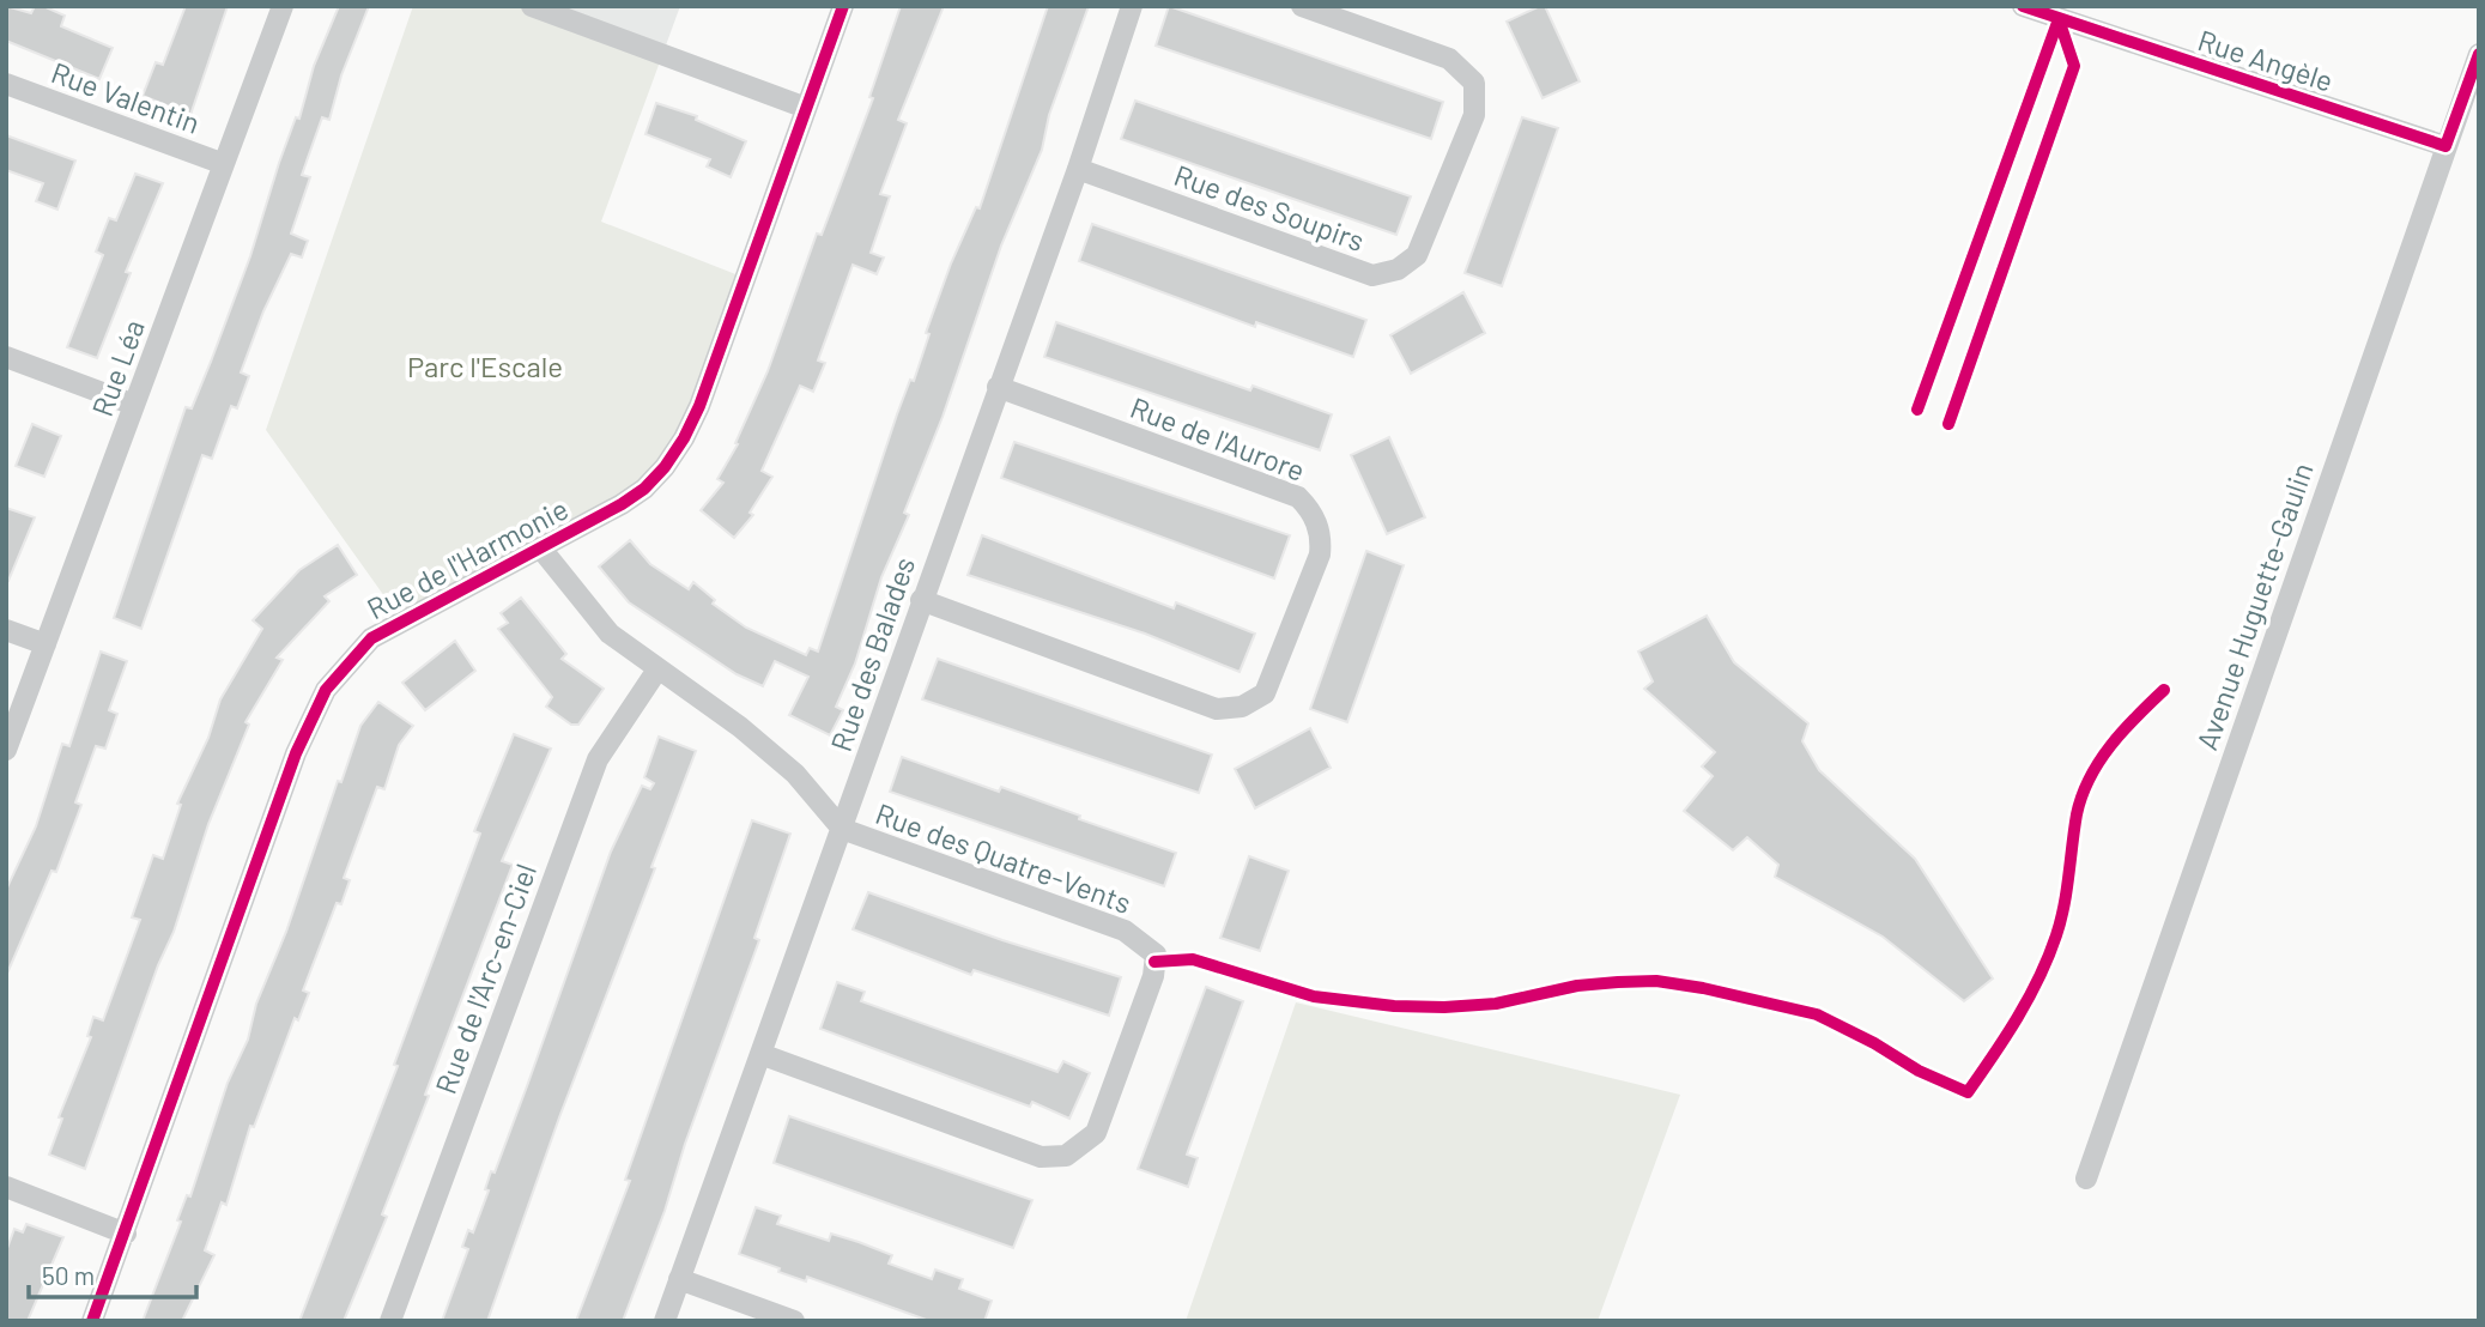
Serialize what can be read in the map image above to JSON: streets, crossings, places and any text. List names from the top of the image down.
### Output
{
  "streets": {
    "street": [
      "Rue Angèle",
      "Rue Valentin",
      "Rue des Soupirs",
      "Rue Léa",
      "Rue de l'Aurore",
      "Rue de l'Harmonie",
      "Avenue Huguette-Gaulin",
      "Rue des Balades",
      "Rue des Quatre-Vents",
      "Rue de l'Arc-en-Ciel"
    ]
  },
  "crossings": [
    ["Rue Angèle", "Avenue Huguette-Gaulin"],
    ["Rue Valentin", "Rue Léa"],
    ["Rue des Soupirs", "Rue des Balades"],
    ["Rue de l'Aurore", "Rue des Balades"],
    ["Rue de l'Harmonie", "Rue des Quatre-Vents"],
    ["Rue des Balades", "Rue des Quatre-Vents"],
    ["Rue des Quatre-Vents", "Rue de l'Arc-en-Ciel"]
  ],
  "parks": ["Parc l'Escale"],
  "scale_bar": "50 m"
}
